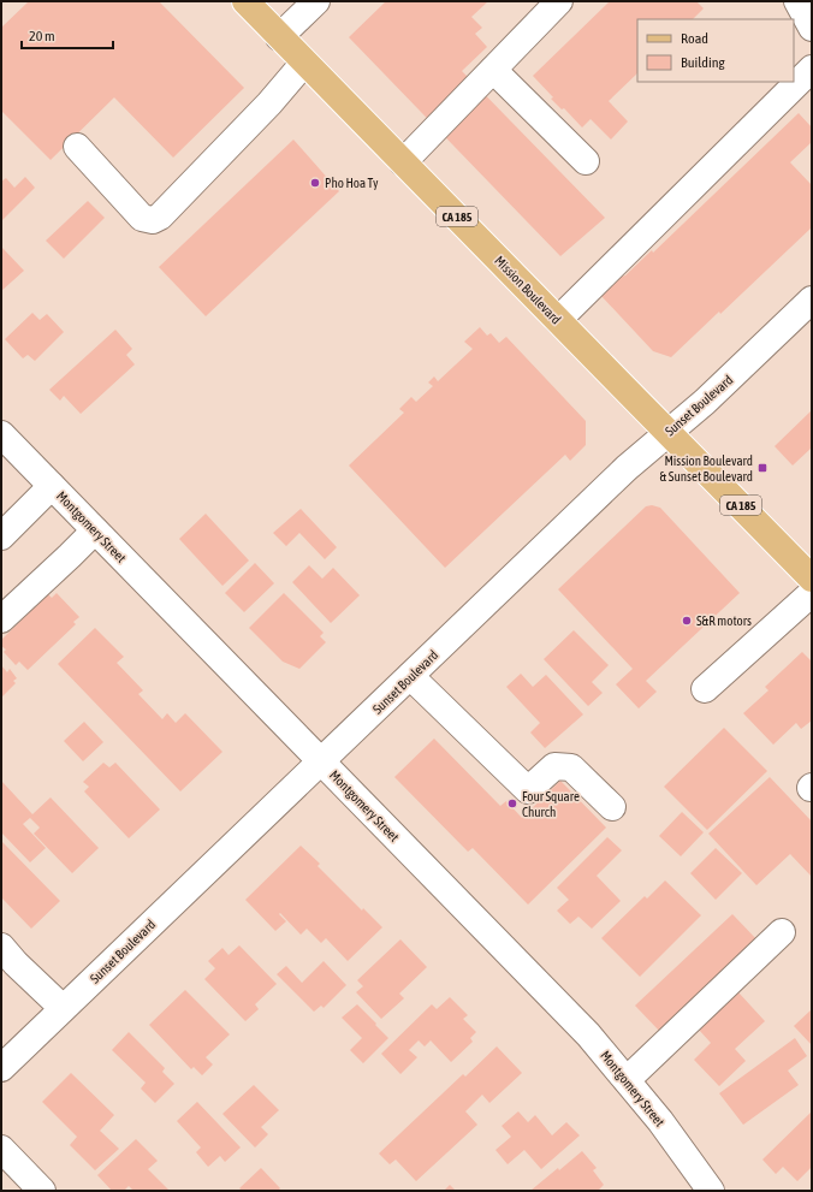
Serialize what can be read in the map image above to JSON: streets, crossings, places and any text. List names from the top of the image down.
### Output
{
  "streets": {
    "main road": ["CA 185", "Mission Boulevard"],
    "street": ["Sunset Boulevard", "Montgomery Street"]
  },
  "crossings": [
    ["Mission Boulevard", "Sunset Boulevard"],
    ["Sunset Boulevard", "Montgomery Street"]
  ],
  "places": {
    "other": ["Pho Hoa Ty", "S&R motors", "Four Square Church"],
    "transit": ["Mission Boulevard & Sunset Boulevard"]
  },
  "legend": ["Road", "Building"],
  "scale_bar": "20 m"
}
